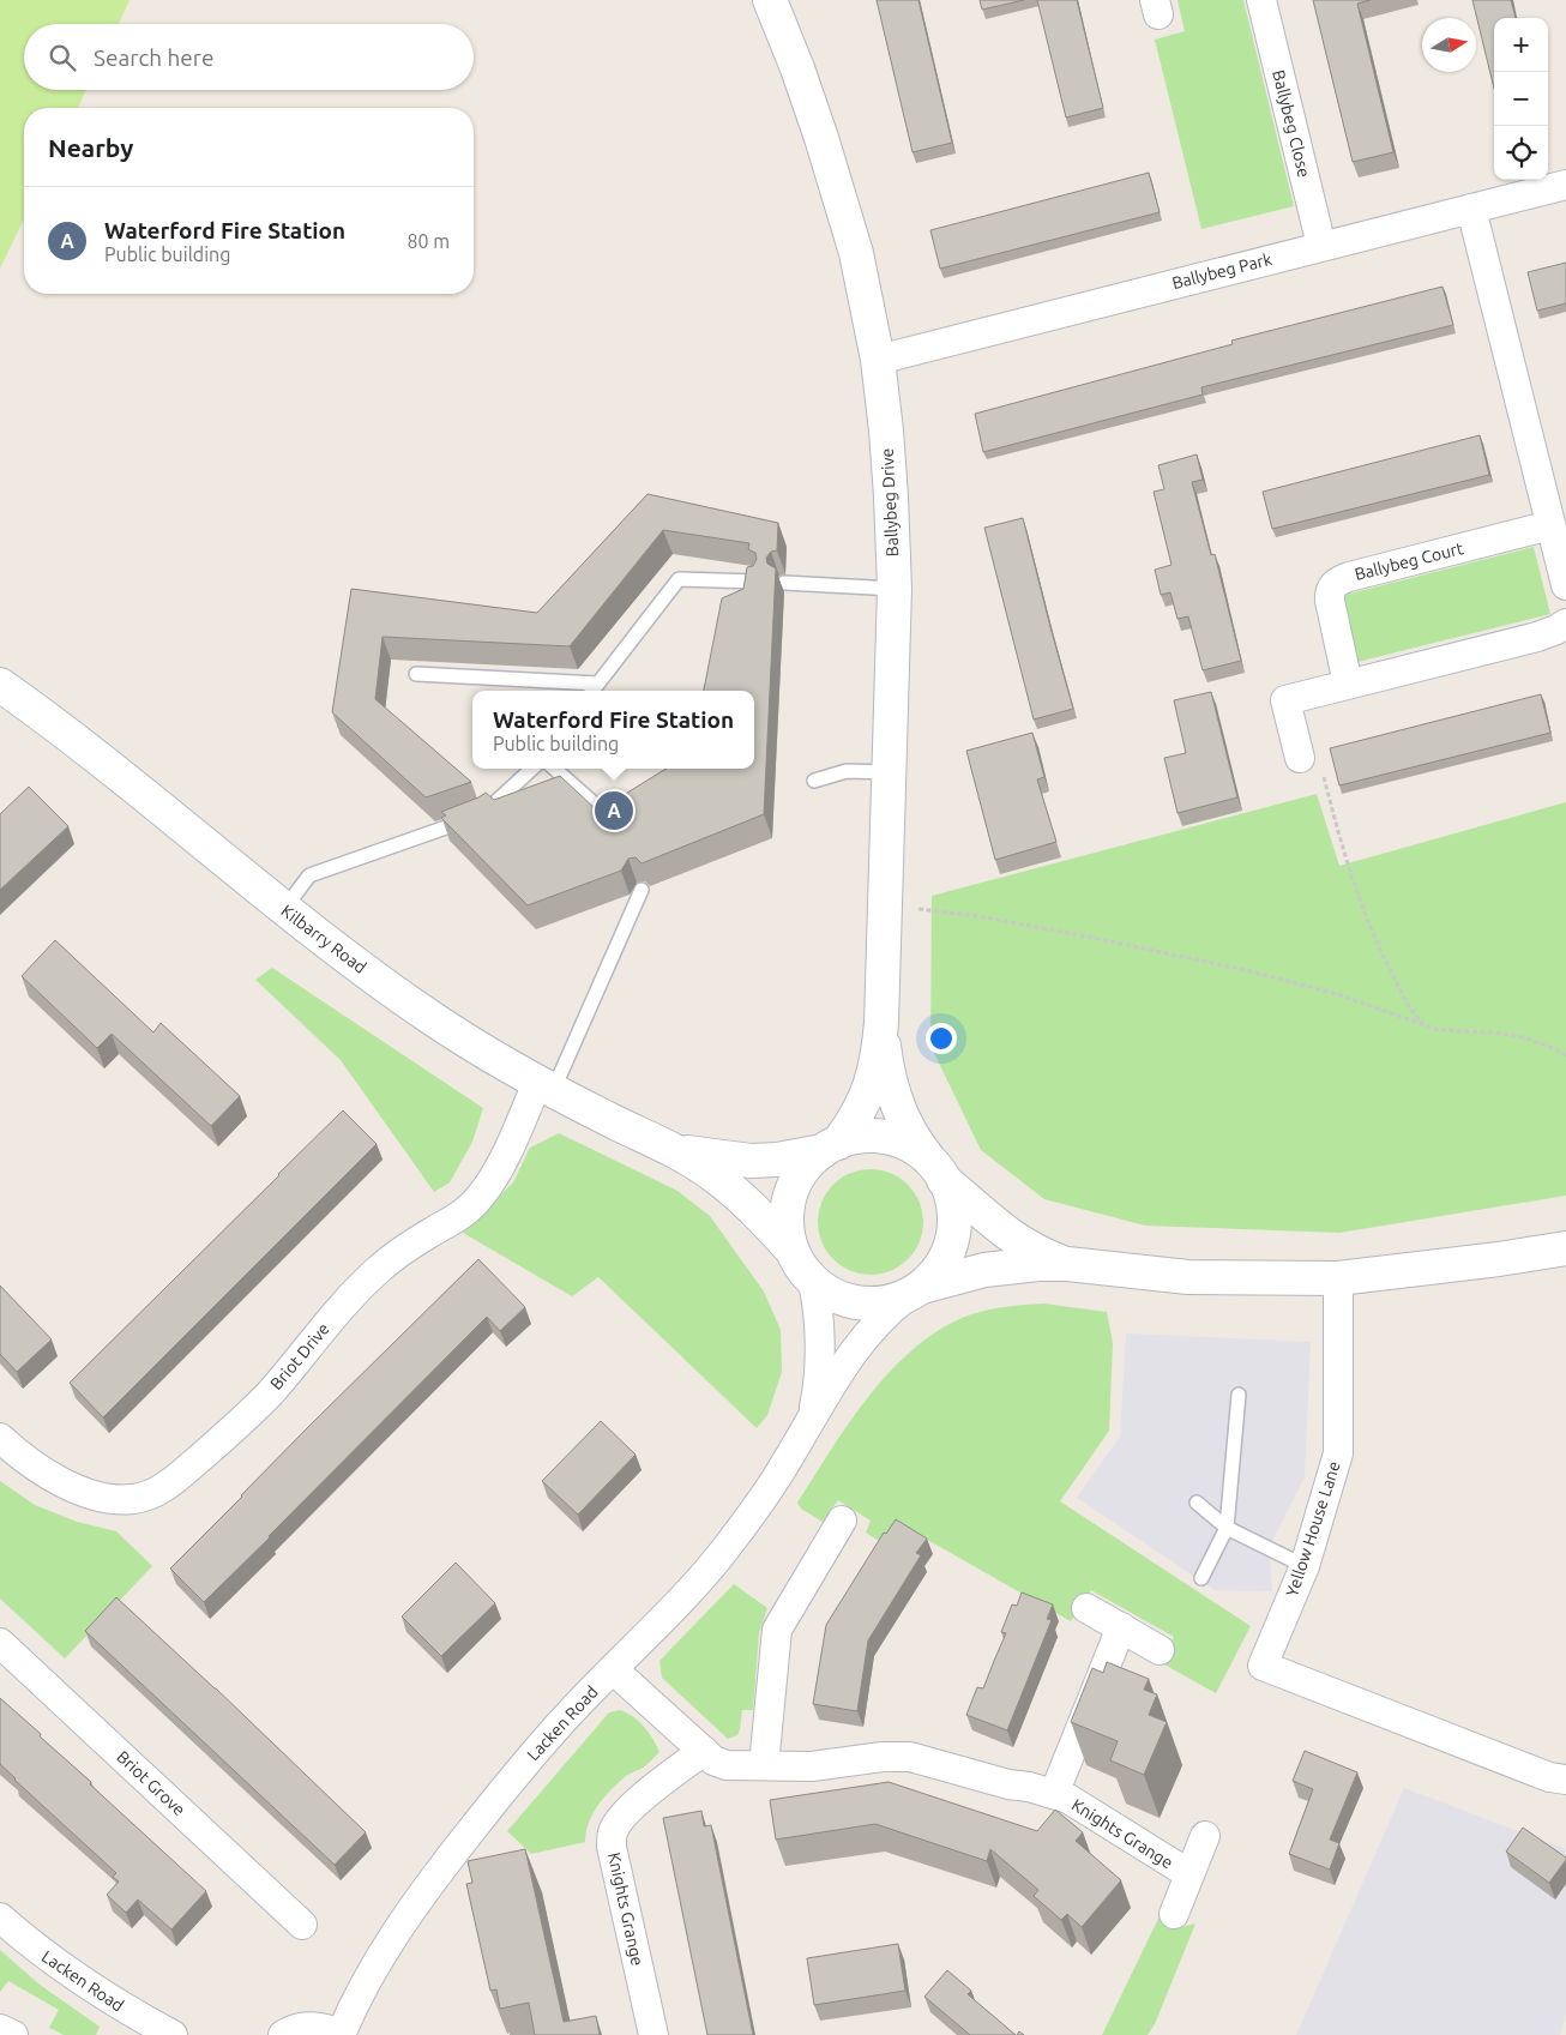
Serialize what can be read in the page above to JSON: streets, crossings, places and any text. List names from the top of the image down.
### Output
{
  "streets": {
    "street": [
      "Ballybeg Close",
      "Ballybeg Park",
      "Ballybeg Drive",
      "Ballybeg Court",
      "Kilbarry Road",
      "Briot Drive",
      "Yellow House Lane",
      "Lacken Road",
      "Briot Grove",
      "Knights Grange"
    ]
  },
  "crossings": [
    ["Ballybeg Close", "Ballybeg Park"],
    ["Ballybeg Park", "Ballybeg Drive"],
    ["Kilbarry Road", "Briot Drive"],
    ["Kilbarry Road", "Lacken Road"],
    ["Lacken Road", "Knights Grange"]
  ],
  "north": "right",
  "page": {
    "map_buttons": ["+", "−"],
    "search": "Search here",
    "heading": "Nearby",
    "list": [
      {
        "mark": "A",
        "name": "Waterford Fire Station",
        "note": "Public building",
        "value": "80 m"
      }
    ],
    "popup": ["Waterford Fire Station", "Public building"],
    "pins": "A"
  }
}
